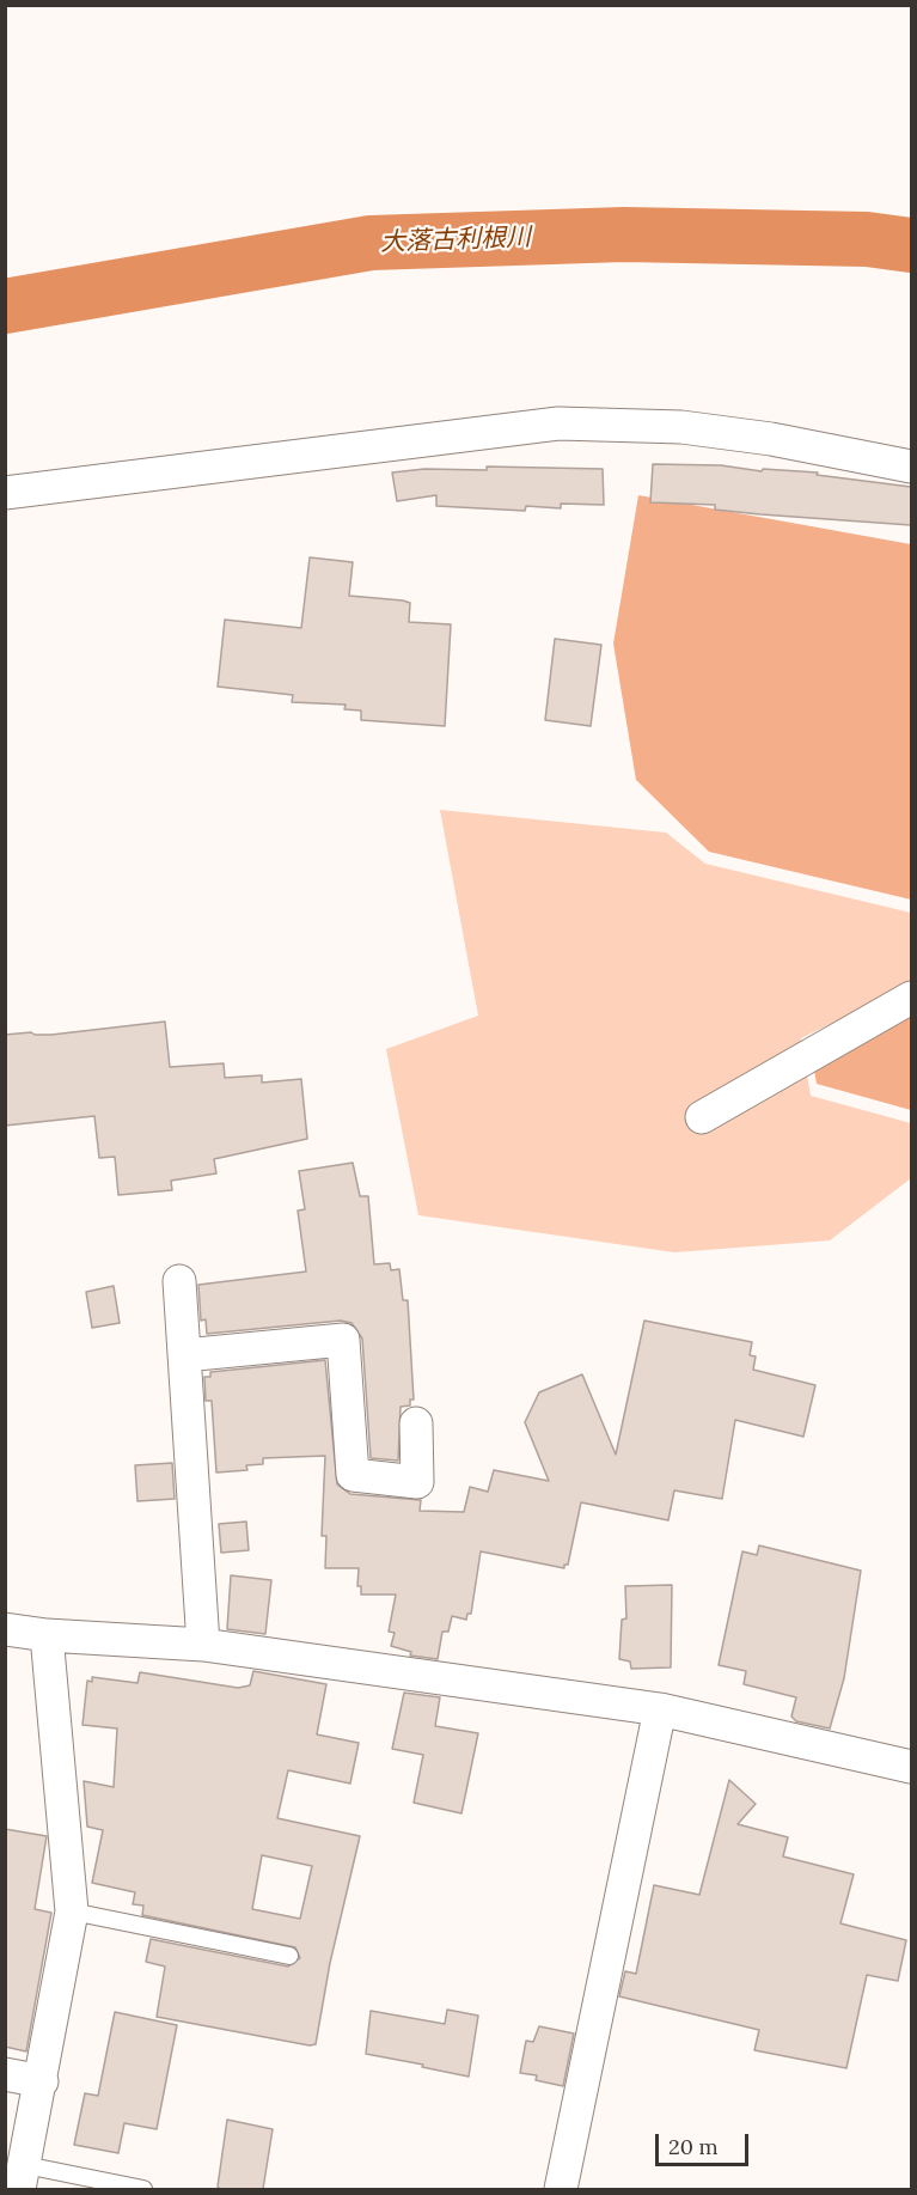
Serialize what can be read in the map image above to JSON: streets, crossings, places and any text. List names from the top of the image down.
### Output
{
  "water": ["大落古利根川"],
  "scale_bar": "20 m"
}
